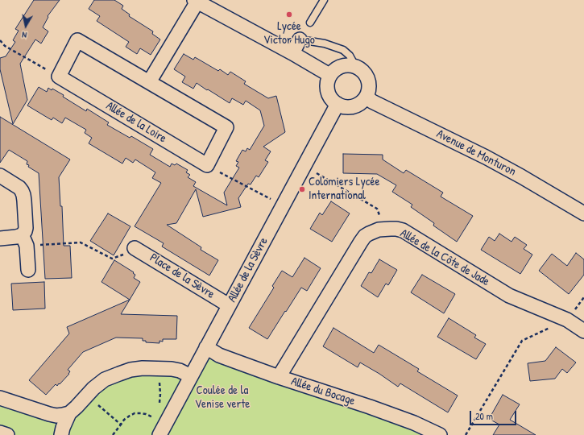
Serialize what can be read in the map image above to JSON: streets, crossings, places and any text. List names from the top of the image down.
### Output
{
  "streets": {
    "street": [
      "Allée de la Loire",
      "Avenue de Monturon",
      "Allée de la Côte de Jade",
      "Allée de la Sèvre",
      "Place de la Sèvre",
      "Allée du Bocage"
    ]
  },
  "crossings": [
    ["Avenue de Monturon", "Allée de la Sèvre"],
    ["Allée de la Côte de Jade", "Allée du Bocage"],
    ["Allée de la Sèvre", "Place de la Sèvre"],
    ["Allée de la Sèvre", "Allée du Bocage"]
  ],
  "parks": ["Coulée de la Venise verte"],
  "places": ["Lycée Victor Hugo", "Colomiers Lycée International"],
  "scale_bar": "20 m",
  "north": "bottom"
}
